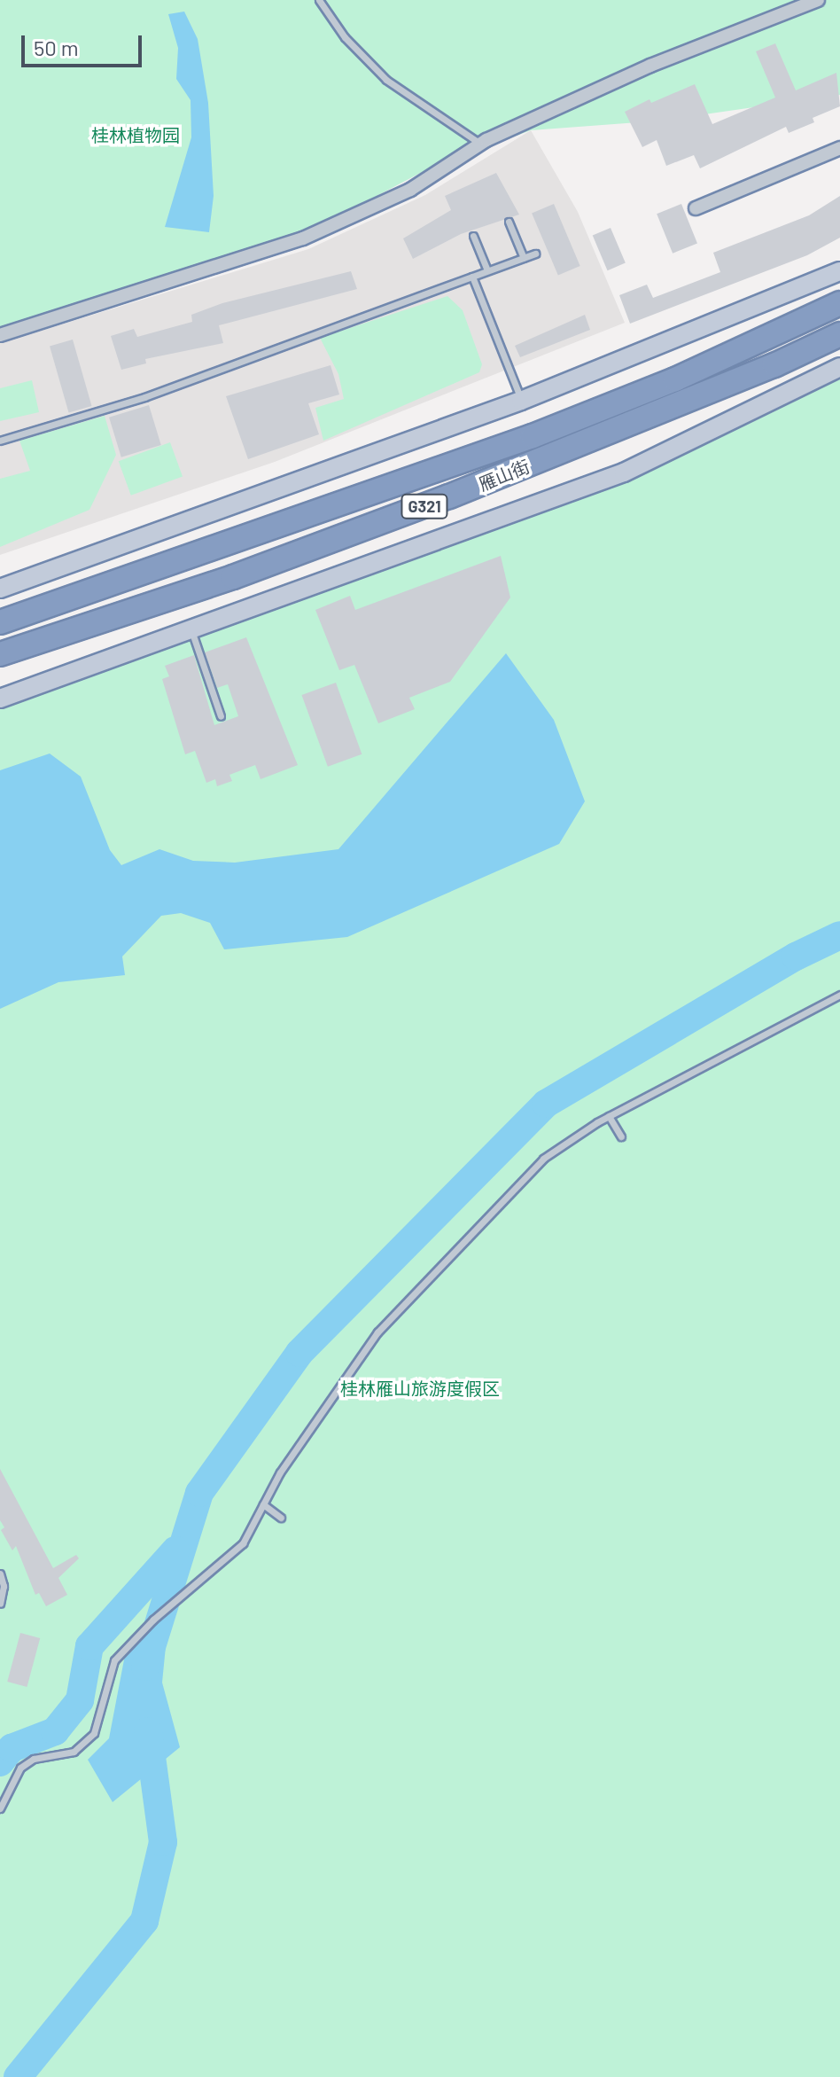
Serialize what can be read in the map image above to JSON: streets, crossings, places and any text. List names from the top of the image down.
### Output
{
  "streets": {
    "highway": ["雁山街", "G321"]
  },
  "parks": ["桂林植物园", "桂林雁山旅游度假区"],
  "scale_bar": "50 m"
}
